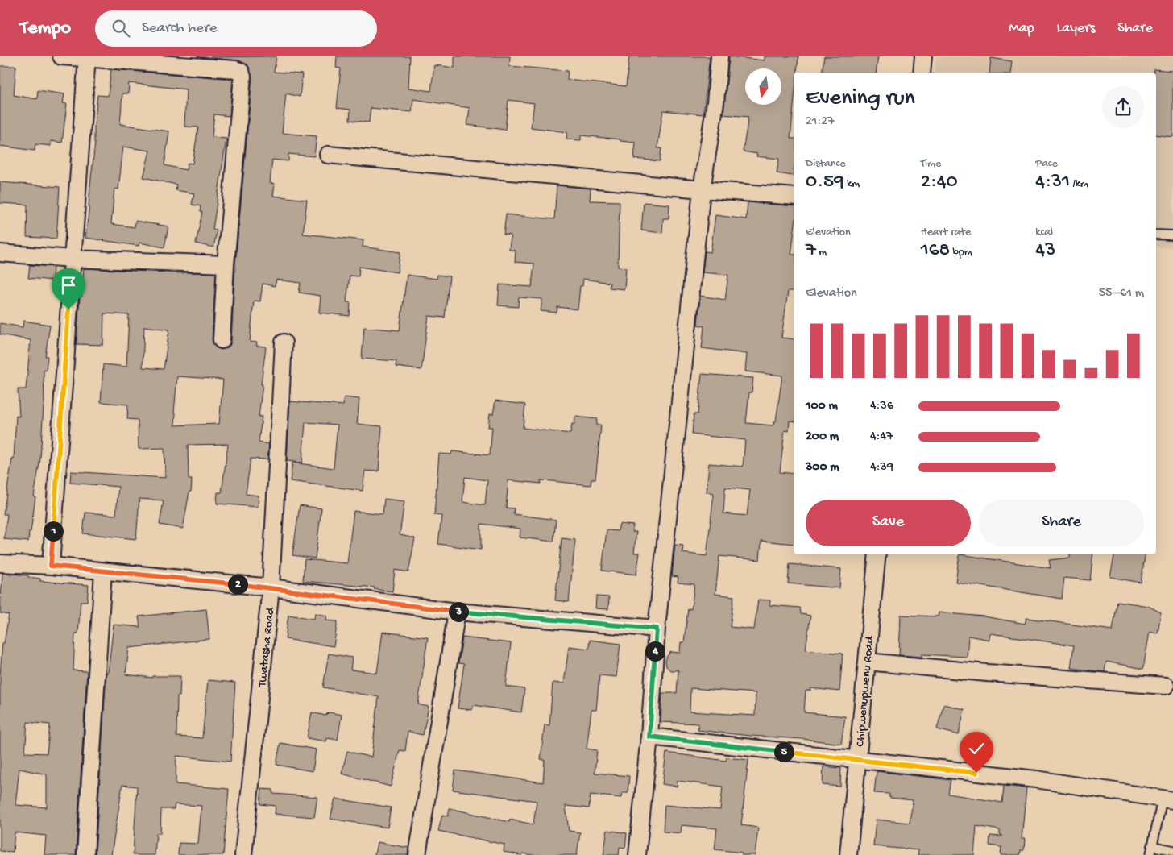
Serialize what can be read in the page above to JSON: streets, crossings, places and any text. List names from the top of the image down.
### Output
{
  "streets": {
    "street": ["Twatasha Road", "Chipwenupwenu Road"]
  },
  "north": "bottom",
  "page": {
    "header": "Tempo",
    "search": "Search here",
    "nav": ["Map", "Layers", "Share"],
    "heading": ["Evening run", "21:27"],
    "stats": [
      ["Distance", "0.59 km"],
      ["Time", "2:40"],
      ["Pace", "4:31 /km"],
      ["Elevation", "7 m"],
      ["Heart rate", "168 bpm"],
      ["kcal", "43"]
    ],
    "chart": ["Elevation", "55–61 m"],
    "list": [
      {
        "name": "100 m",
        "note": "4:36"
      },
      {
        "name": "200 m",
        "note": "4:47"
      },
      {
        "name": "300 m",
        "note": "4:39"
      }
    ],
    "buttons": ["Save", "Share"],
    "pins": [
      "1",
      "2",
      "3",
      "4",
      "5"
    ]
  }
}
